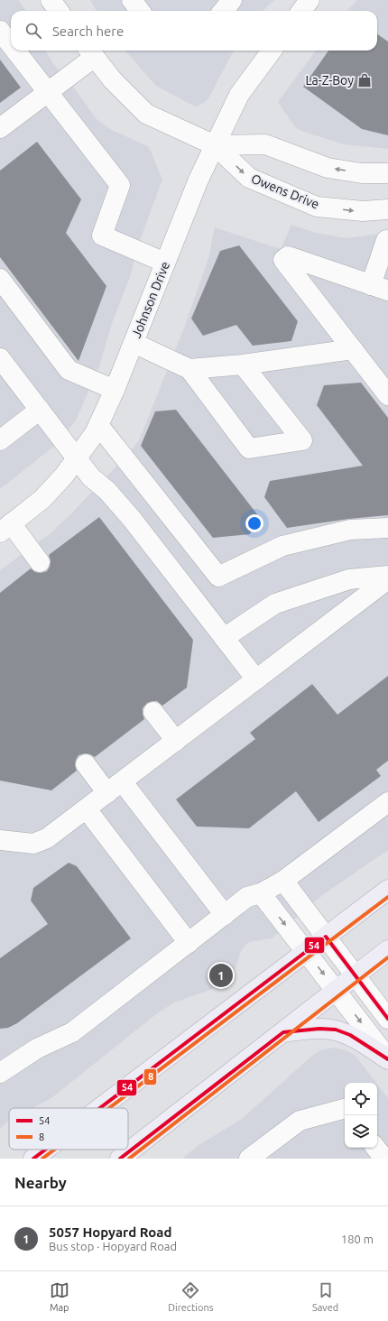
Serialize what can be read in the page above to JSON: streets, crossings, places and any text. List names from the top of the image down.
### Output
{
  "streets": {
    "street": ["Owens Drive", "Johnson Drive"]
  },
  "crossings": [
    ["Owens Drive", "Johnson Drive"]
  ],
  "places": {
    "shop": ["La-Z-Boy"]
  },
  "lines": ["transit line 8", "transit line 54"],
  "legend": ["54", "8"],
  "page": {
    "search": "Search here",
    "pins": "1",
    "heading": "Nearby",
    "list": [
      {
        "mark": "1",
        "name": "5057 Hopyard Road",
        "note": "Bus stop · Hopyard Road",
        "value": "180 m"
      }
    ],
    "nav": ["Map", "Directions", "Saved"]
  }
}
